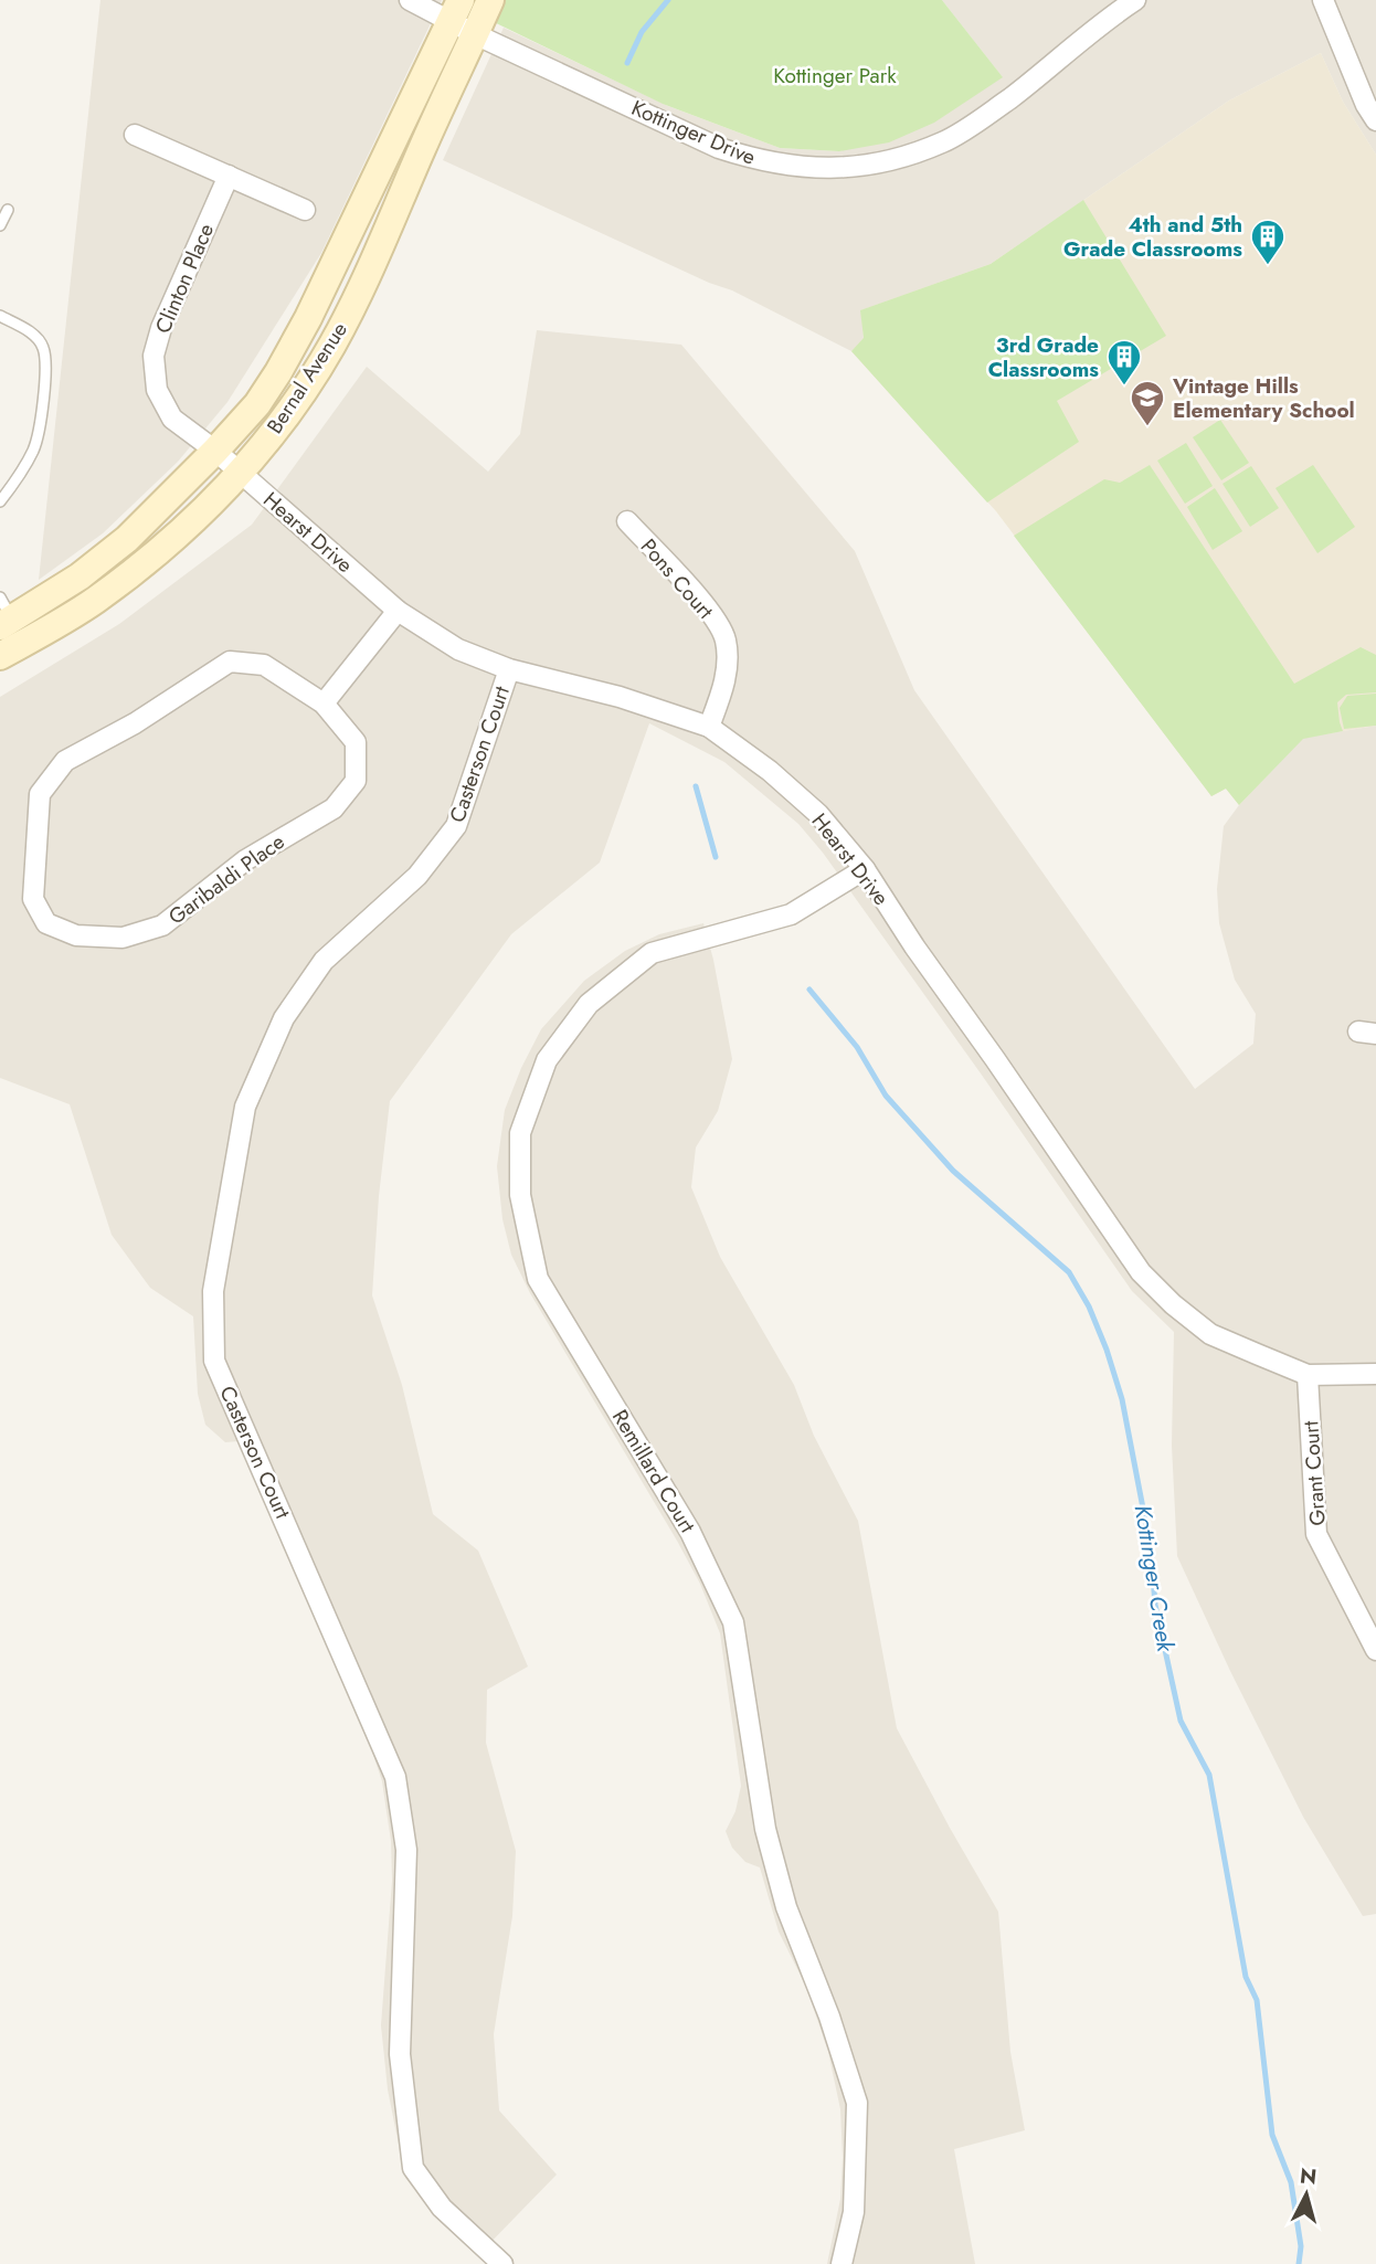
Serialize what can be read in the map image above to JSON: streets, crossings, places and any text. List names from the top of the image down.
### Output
{
  "streets": {
    "main road": ["Bernal Avenue"],
    "street": [
      "Kottinger Drive",
      "Clinton Place",
      "Hearst Drive",
      "Pons Court",
      "Casterson Court",
      "Garibaldi Place",
      "Remillard Court",
      "Grant Court"
    ]
  },
  "crossings": [
    ["Kottinger Drive", "Bernal Avenue"],
    ["Clinton Place", "Bernal Avenue"],
    ["Clinton Place", "Hearst Drive"],
    ["Bernal Avenue", "Hearst Drive"],
    ["Hearst Drive", "Pons Court"],
    ["Hearst Drive", "Casterson Court"],
    ["Hearst Drive", "Remillard Court"],
    ["Hearst Drive", "Grant Court"]
  ],
  "water": ["Kottinger Creek"],
  "parks": ["Kottinger Park"],
  "places": {
    "building": ["4th and 5th Grade Classrooms", "3rd Grade Classrooms"],
    "school or university": ["Vintage Hills Elementary School"]
  },
  "north": "top"
}
